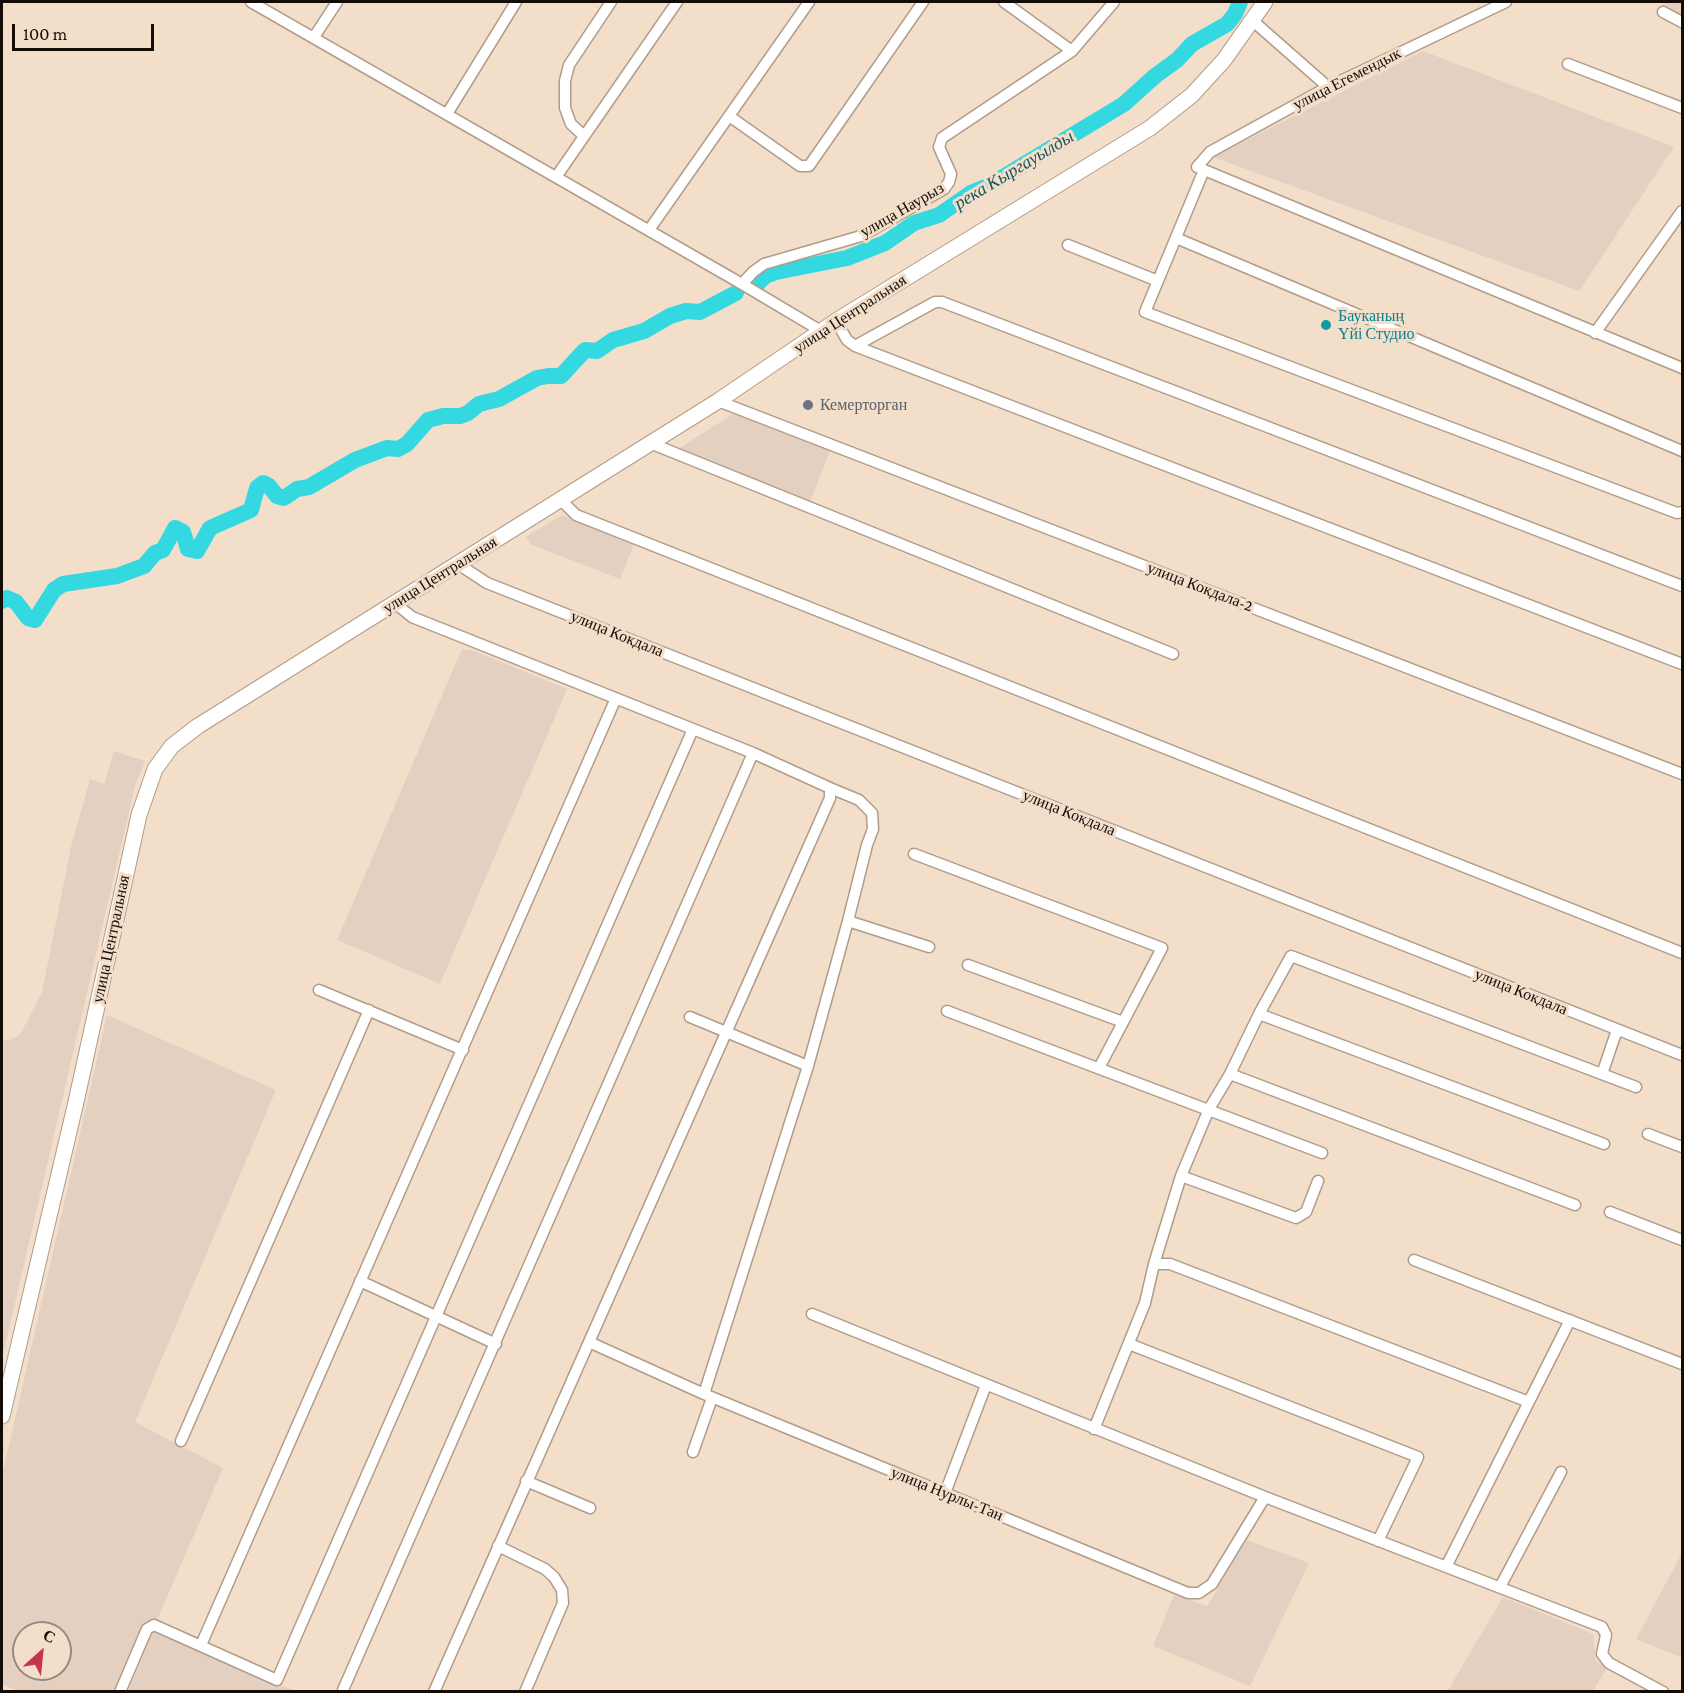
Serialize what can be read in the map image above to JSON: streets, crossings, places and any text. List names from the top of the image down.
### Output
{
  "streets": {
    "main road": ["улица Центральная"],
    "street": [
      "улица Егемендык",
      "улица Наурыз",
      "улица Кокдала-2",
      "улица Кокдала",
      "улица Нурлы-Тан"
    ]
  },
  "crossings": [
    ["улица Центральная", "улица Кокдала-2"],
    ["улица Центральная", "улица Кокдала"]
  ],
  "water": ["река Кыргауылды"],
  "places": ["Бауканың Үйі Студио", "Кемерторган"],
  "scale_bar": "100 m",
  "north": "top right"
}
